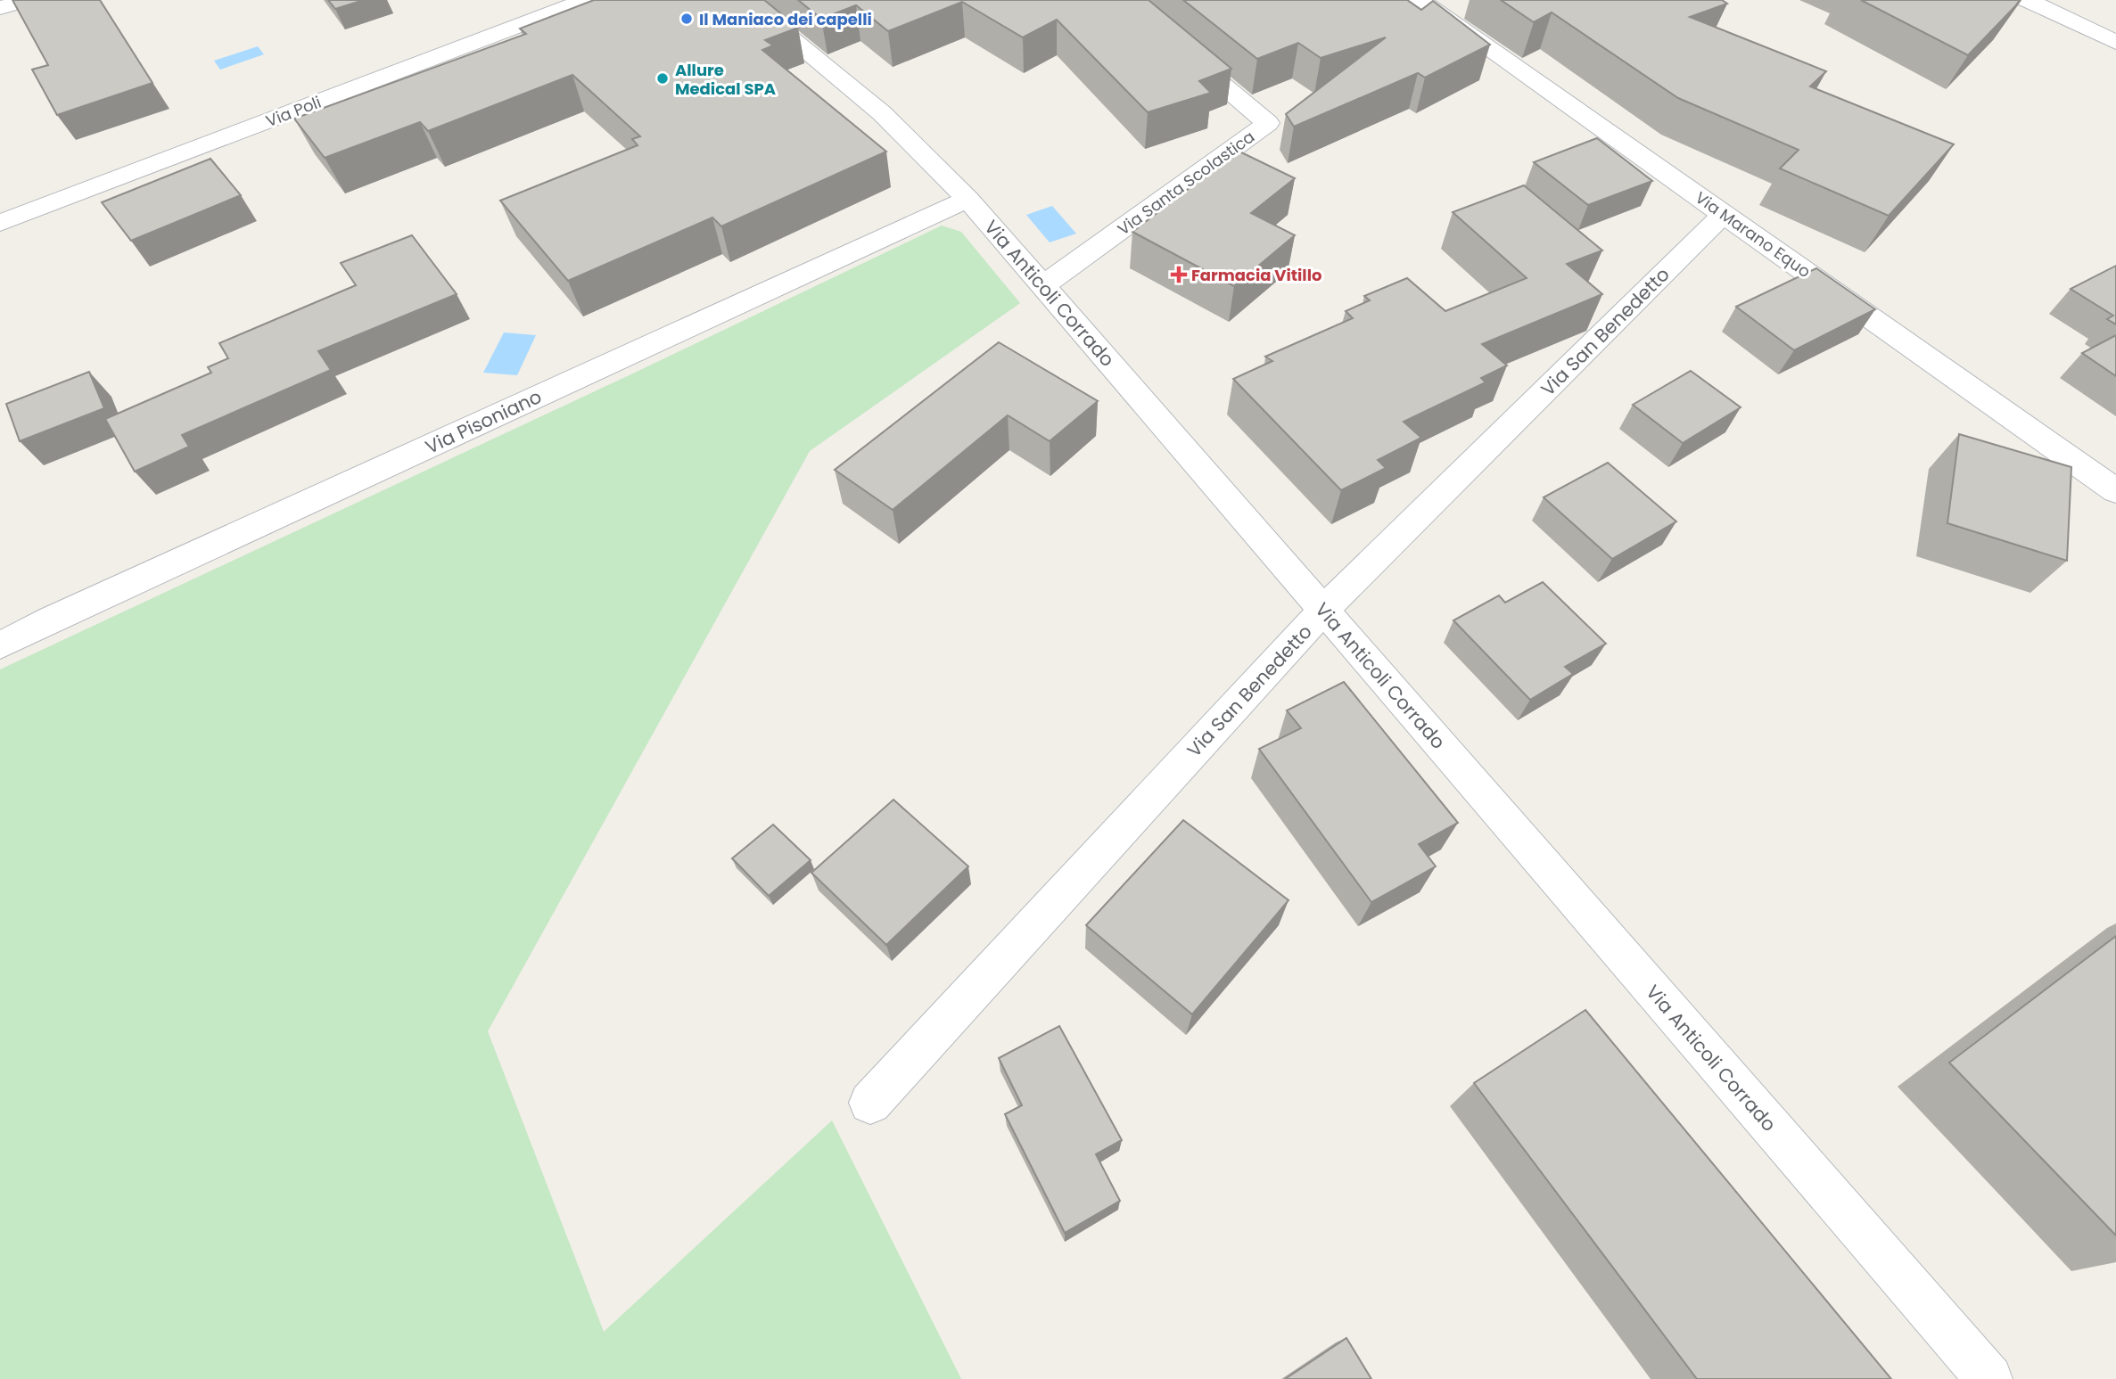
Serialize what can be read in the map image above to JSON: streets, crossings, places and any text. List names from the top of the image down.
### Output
{
  "streets": {
    "street": [
      "Via Poli",
      "Via Santa Scolastica",
      "Via Marano Equo",
      "Via Anticoli Corrado",
      "Via San Benedetto",
      "Via Pisoniano"
    ]
  },
  "crossings": [
    ["Via Santa Scolastica", "Via Anticoli Corrado"],
    ["Via Marano Equo", "Via San Benedetto"],
    ["Via Anticoli Corrado", "Via San Benedetto"],
    ["Via Anticoli Corrado", "Via Pisoniano"]
  ],
  "places": {
    "other": ["Il Maniaco dei capelli", "Allure Medical SPA"],
    "health": ["Farmacia Vitillo"]
  }
}
